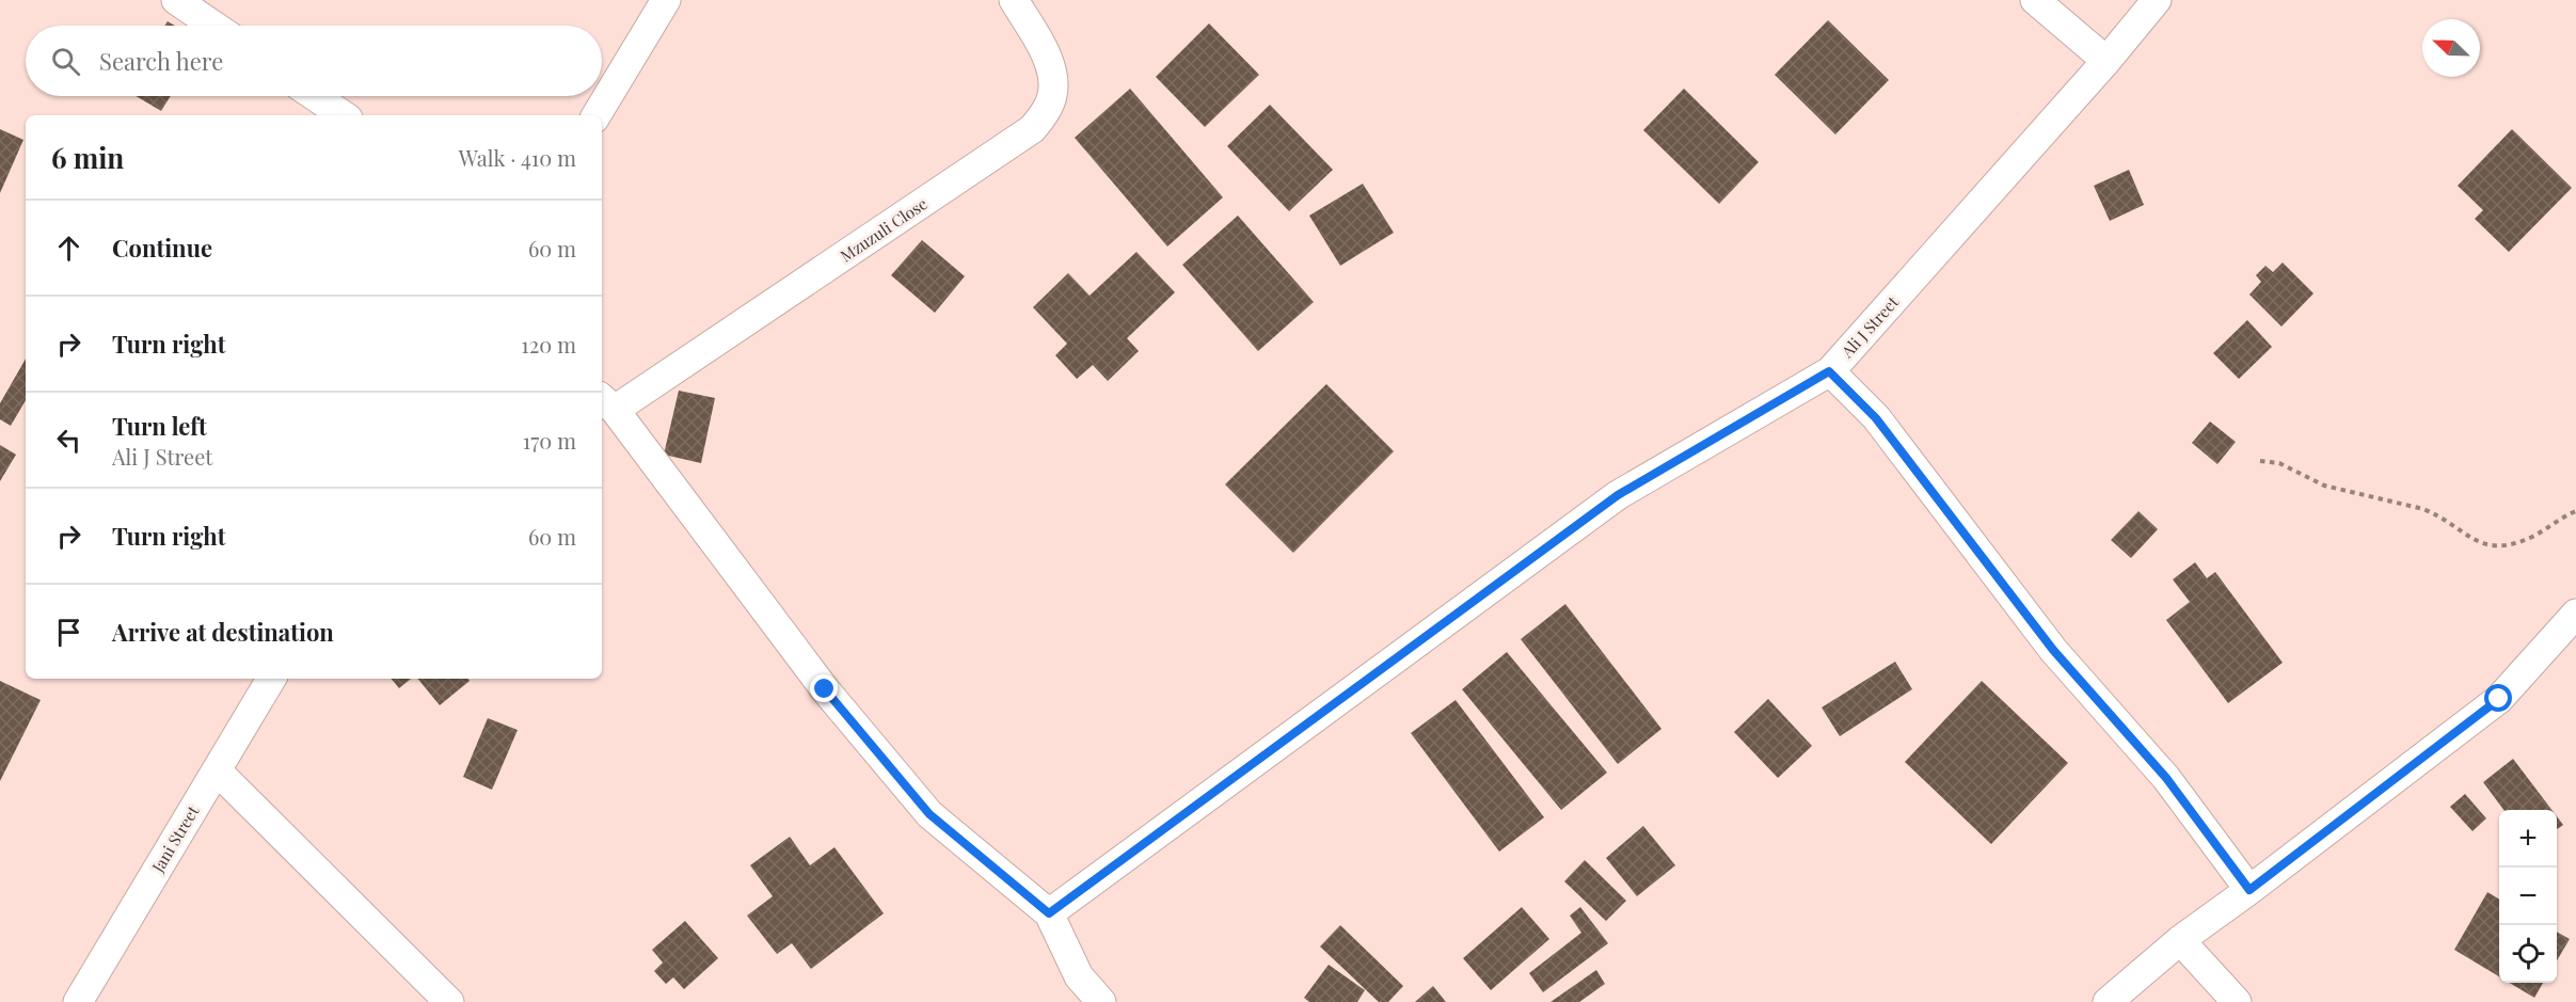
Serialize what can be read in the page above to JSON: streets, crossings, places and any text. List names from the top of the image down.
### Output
{
  "streets": {
    "street": ["Mzuzuli Close", "Ali J Street", "Jani Street"]
  },
  "north": "top left",
  "page": {
    "search": "Search here",
    "heading": ["6 min", "Walk · 410 m"],
    "list": [
      ["Continue", "60 m"],
      ["Turn right", "120 m"],
      ["Turn left", "Ali J Street", "170 m"],
      ["Turn right", "60 m"],
      "Arrive at destination"
    ],
    "map_buttons": ["+", "−"]
  }
}
